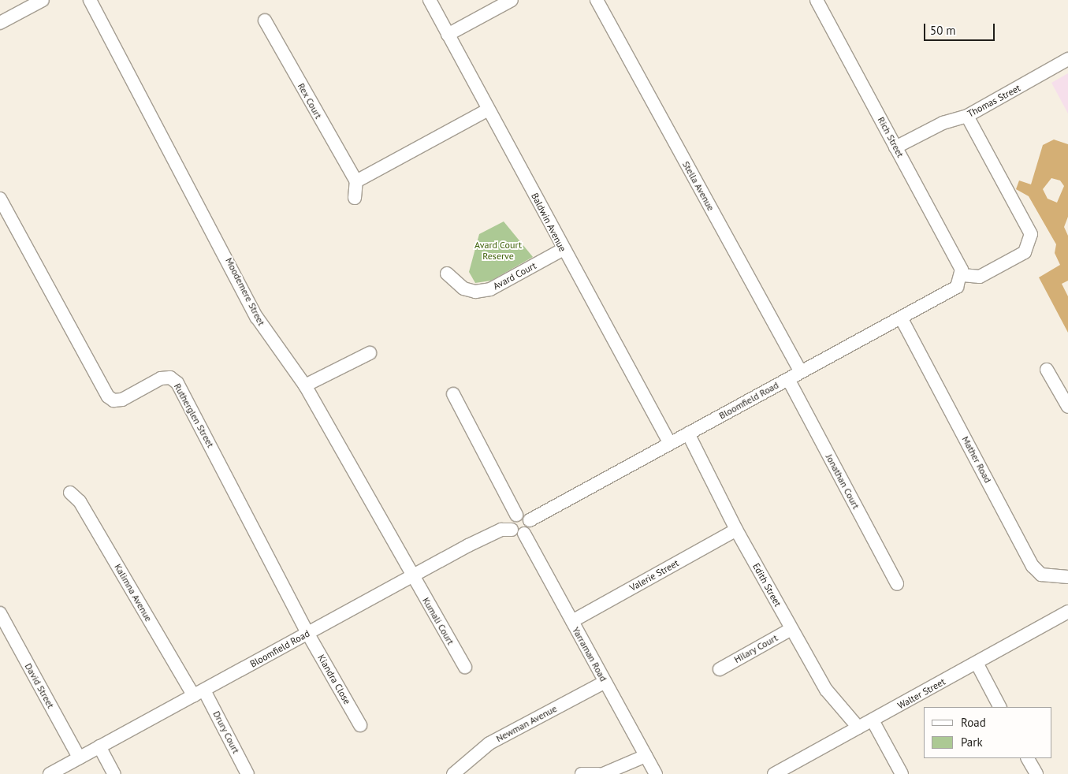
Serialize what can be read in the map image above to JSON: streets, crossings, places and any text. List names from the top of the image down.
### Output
{
  "streets": {
    "street": [
      "Rex Court",
      "Thomas Street",
      "Rich Street",
      "Stella Avenue",
      "Baldwin Avenue",
      "Avard Court",
      "Moodemere Street",
      "Bloomfield Road",
      "Rutherglen Street",
      "Mather Road",
      "Jonathan Court",
      "Valerie Street",
      "Edith Street",
      "Kalimna Avenue",
      "Kumali Court",
      "Hilary Court",
      "Yarraman Road",
      "Kiandra Close",
      "David Street",
      "Walter Street",
      "Newman Avenue",
      "Drury Court"
    ]
  },
  "crossings": [
    ["Thomas Street", "Rich Street"],
    ["Rich Street", "Bloomfield Road"],
    ["Stella Avenue", "Bloomfield Road"],
    ["Baldwin Avenue", "Avard Court"],
    ["Baldwin Avenue", "Bloomfield Road"],
    ["Moodemere Street", "Bloomfield Road"],
    ["Moodemere Street", "Kumali Court"],
    ["Bloomfield Road", "Rutherglen Street"],
    ["Bloomfield Road", "Mather Road"],
    ["Bloomfield Road", "Jonathan Court"],
    ["Bloomfield Road", "Edith Street"],
    ["Bloomfield Road", "Kalimna Avenue"],
    ["Bloomfield Road", "Kumali Court"],
    ["Bloomfield Road", "Yarraman Road"],
    ["Bloomfield Road", "Kiandra Close"],
    ["Bloomfield Road", "David Street"],
    ["Bloomfield Road", "Drury Court"],
    ["Rutherglen Street", "Kiandra Close"],
    ["Valerie Street", "Edith Street"],
    ["Valerie Street", "Yarraman Road"],
    ["Edith Street", "Hilary Court"],
    ["Edith Street", "Walter Street"],
    ["Kalimna Avenue", "Drury Court"],
    ["Yarraman Road", "Newman Avenue"]
  ],
  "parks": ["Avard Court Reserve"],
  "legend": ["Road", "Park"],
  "scale_bar": "50 m"
}
